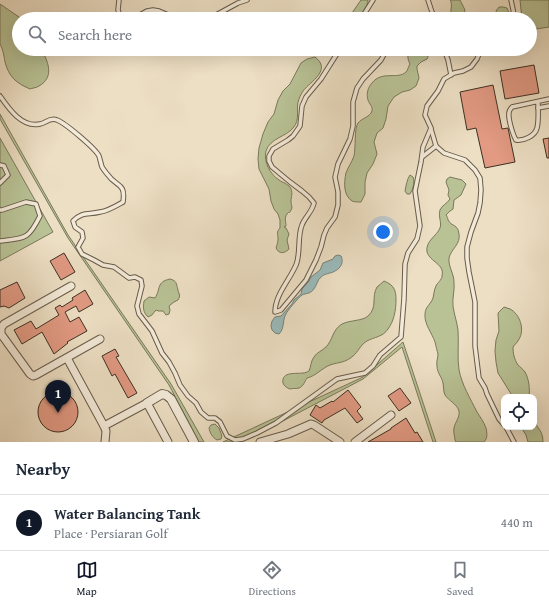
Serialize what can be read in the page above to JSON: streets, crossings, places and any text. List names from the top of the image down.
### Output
{
  "page": {
    "search": "Search here",
    "pins": "1",
    "heading": "Nearby",
    "list": [
      {
        "mark": "1",
        "name": "Water Balancing Tank",
        "note": "Place · Persiaran Golf",
        "value": "440 m"
      }
    ],
    "nav": ["Map", "Directions", "Saved"]
  }
}
